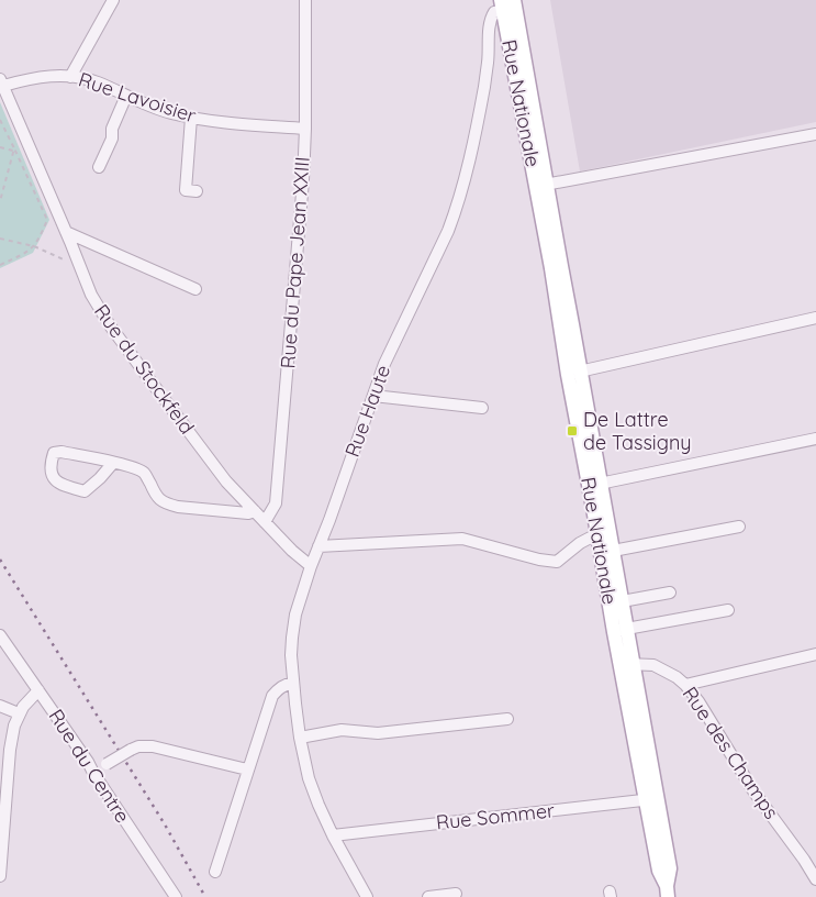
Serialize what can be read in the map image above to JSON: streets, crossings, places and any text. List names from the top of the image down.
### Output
{
  "streets": {
    "main road": ["Rue Nationale"],
    "street": [
      "Rue Lavoisier",
      "Rue du Pape Jean XXIII",
      "Rue du Stockfeld",
      "Rue Haute",
      "Rue des Champs",
      "Rue du Centre",
      "Rue Sommer"
    ]
  },
  "crossings": [
    ["Rue Lavoisier", "Rue du Pape Jean XXIII"],
    ["Rue Lavoisier", "Rue du Stockfeld"],
    ["Rue Nationale", "Rue Haute"],
    ["Rue Nationale", "Rue des Champs"],
    ["Rue Nationale", "Rue Sommer"],
    ["Rue du Pape Jean XXIII", "Rue du Stockfeld"],
    ["Rue du Stockfeld", "Rue Haute"],
    ["Rue Haute", "Rue Sommer"]
  ],
  "places": {
    "transit": ["De Lattre de Tassigny"]
  }
}
